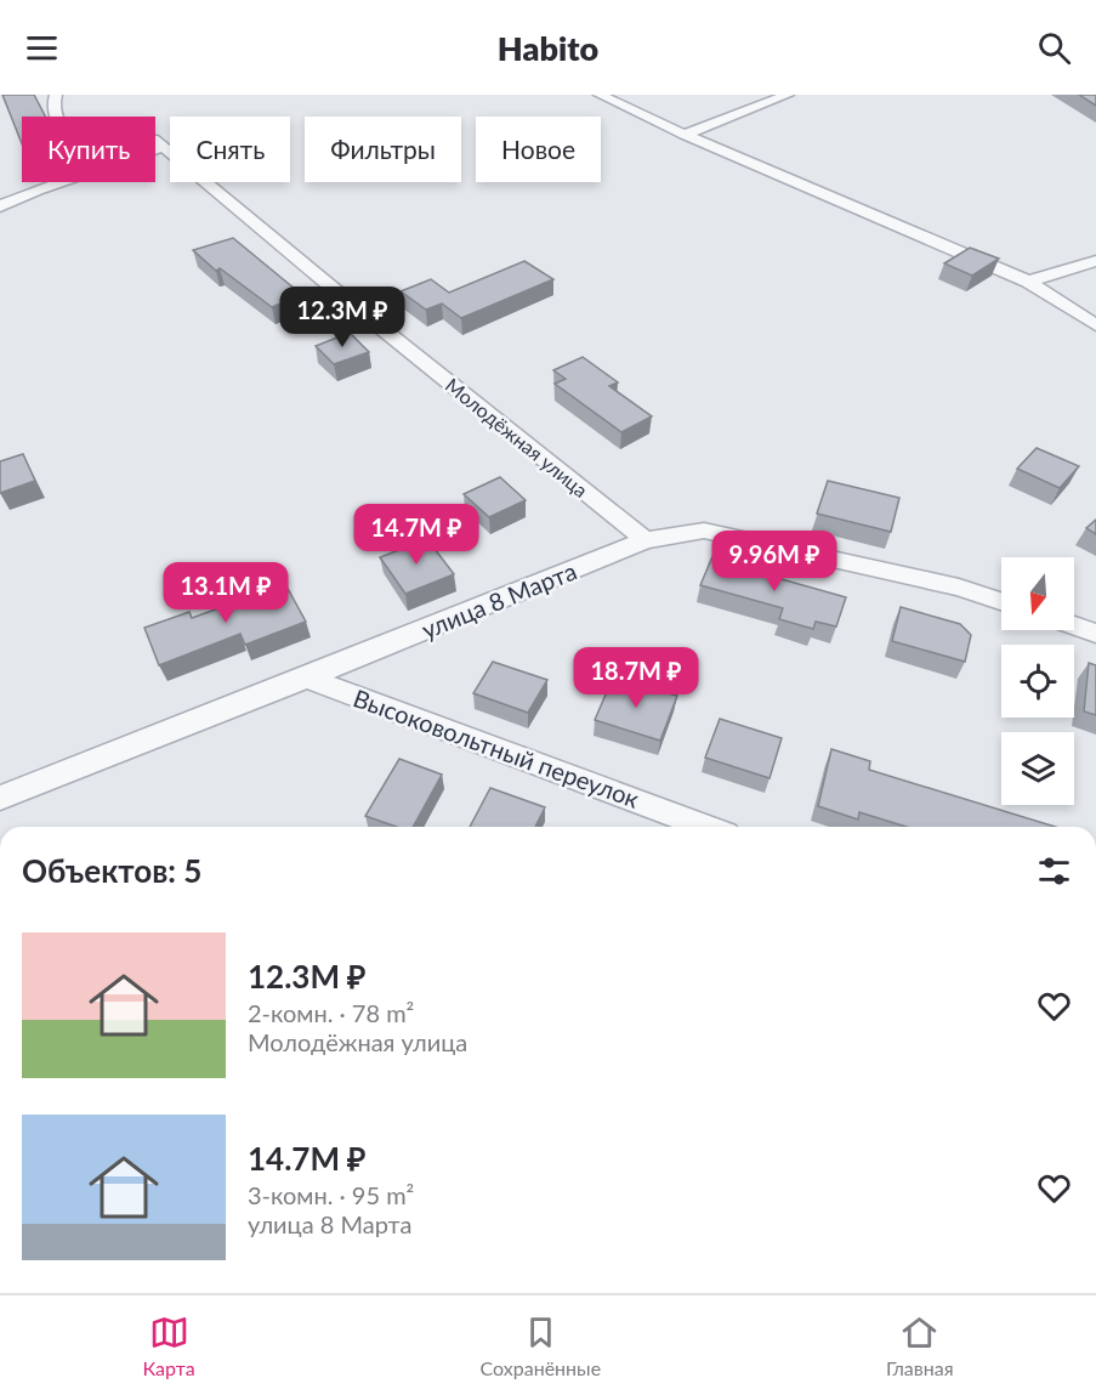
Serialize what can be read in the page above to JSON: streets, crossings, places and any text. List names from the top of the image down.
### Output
{
  "streets": {
    "street": ["Молодёжная улица", "улица 8 Марта", "Высоковольтный переулок"]
  },
  "crossings": [
    ["Молодёжная улица", "улица 8 Марта"],
    ["улица 8 Марта", "Высоковольтный переулок"]
  ],
  "north": "bottom",
  "page": {
    "header": "Habito",
    "chip": [
      "Купить",
      "Снять",
      "Фильтры",
      "Новое"
    ],
    "price": [
      "12.3M ₽",
      "14.7M ₽",
      "9.96M ₽",
      "13.1M ₽",
      "18.7M ₽"
    ],
    "heading": "Объектов: 5",
    "list": [
      {
        "name": "12.3M ₽",
        "note": "2-комн. · 78 m² · Молодёжная улица"
      },
      {
        "name": "14.7M ₽",
        "note": "3-комн. · 95 m² · улица 8 Марта"
      }
    ],
    "tabs": ["Карта", "Сохранённые", "Главная"]
  }
}
